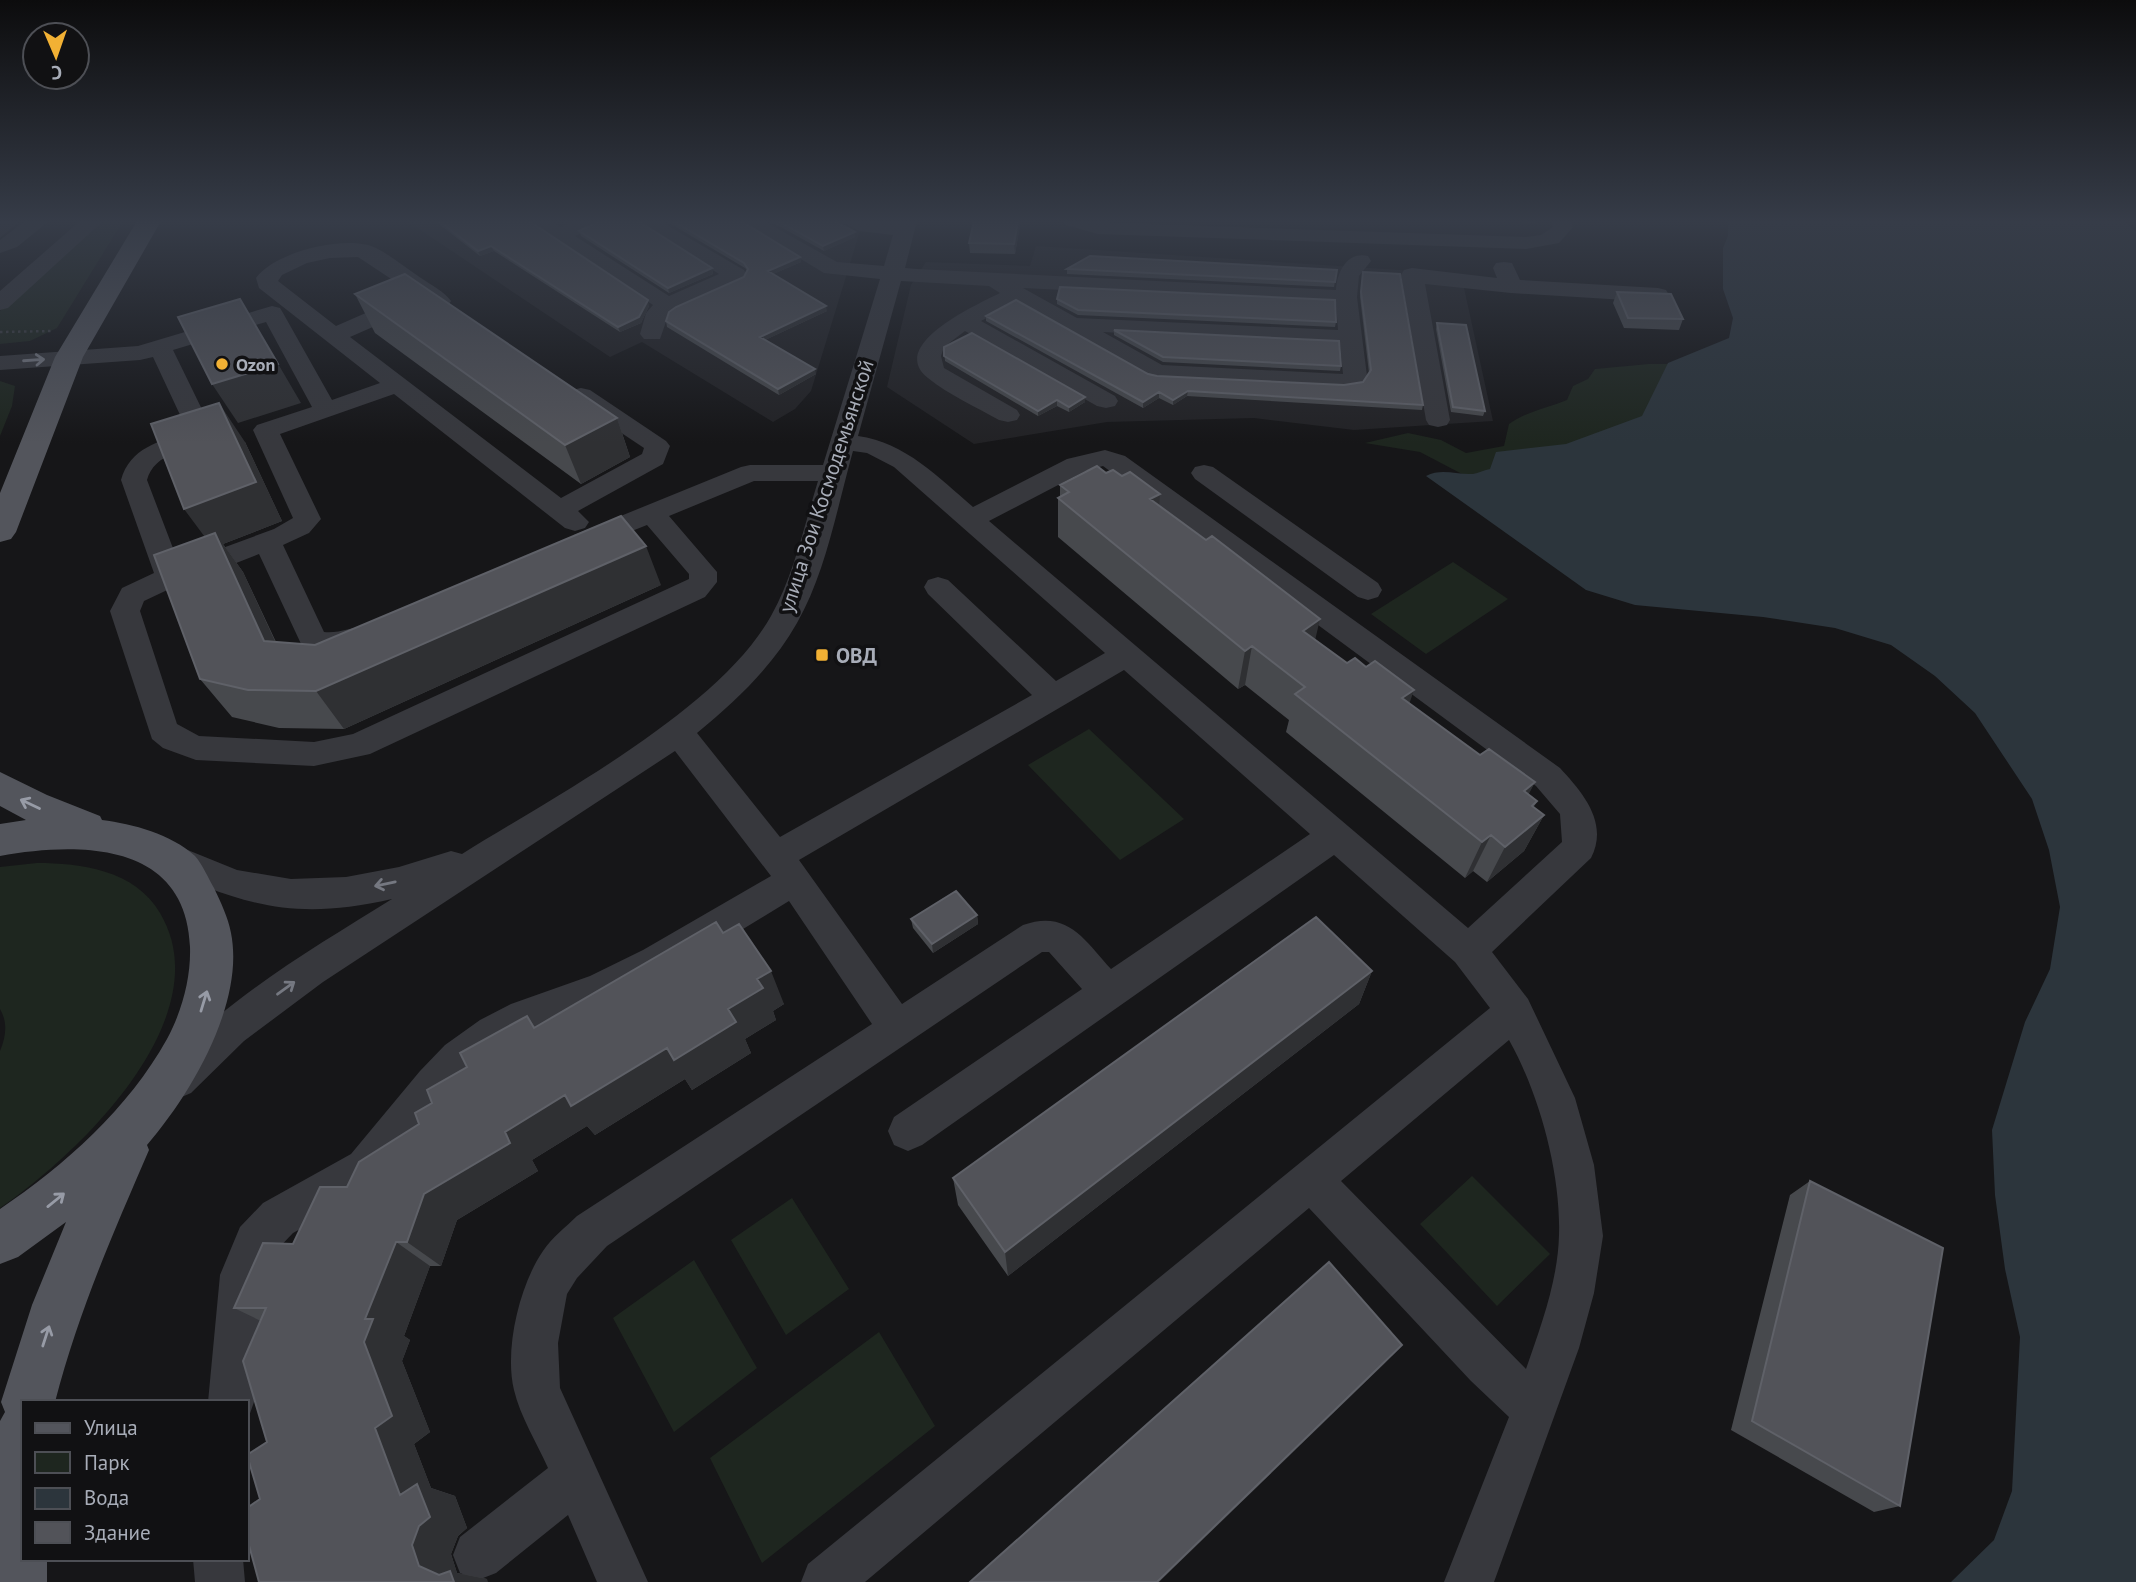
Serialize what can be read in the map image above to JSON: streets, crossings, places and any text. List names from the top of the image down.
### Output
{
  "streets": {
    "street": ["улица Зои Космодемьянской"]
  },
  "places": {
    "other": ["Ozon"],
    "transit": ["ОВД"]
  },
  "legend": [
    "Улица",
    "Парк",
    "Вода",
    "Здание"
  ],
  "north": "bottom"
}
